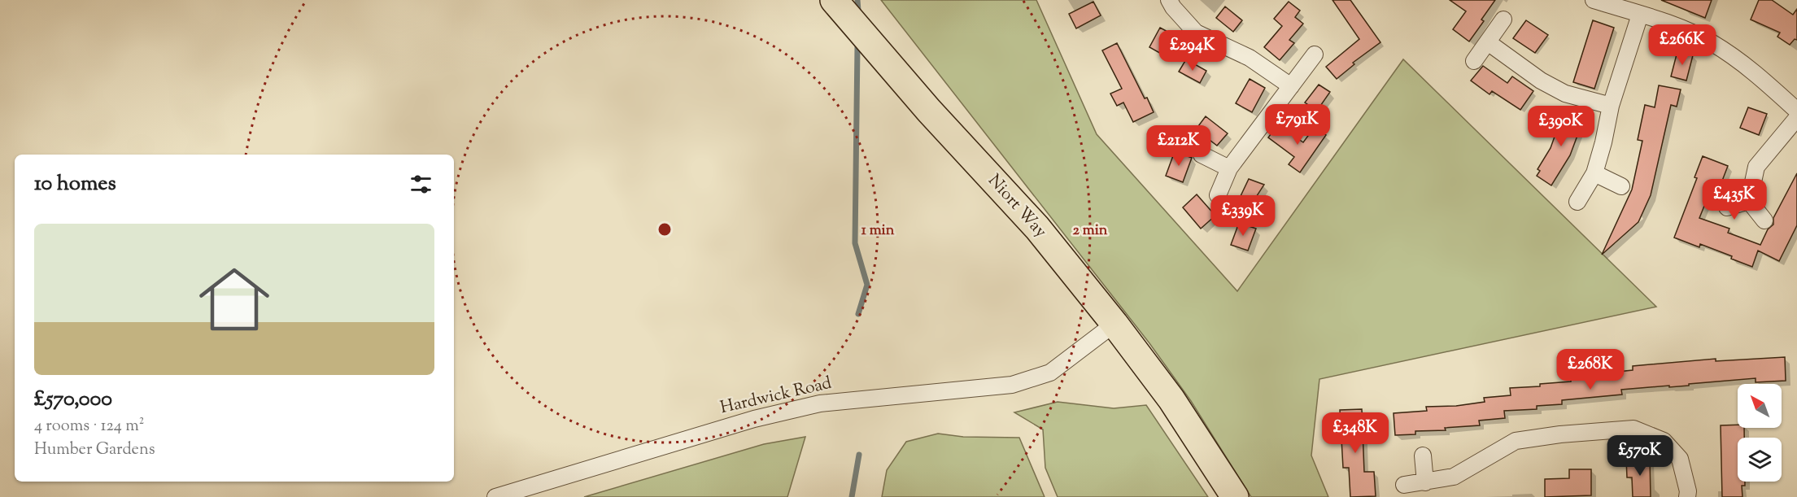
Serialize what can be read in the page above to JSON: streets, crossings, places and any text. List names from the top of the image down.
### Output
{
  "streets": {
    "highway": ["Niort Way"],
    "street": ["Hardwick Road"]
  },
  "crossings": [
    ["Niort Way", "Hardwick Road"]
  ],
  "north": "top left",
  "page": {
    "price": [
      "£266K",
      "£294K",
      "£791K",
      "£390K",
      "£212K",
      "£435K",
      "£339K",
      "£268K",
      "£348K",
      "£570K"
    ],
    "heading": "10 homes",
    "list": [
      {
        "name": "£570,000",
        "note": "4 rooms · 124 m² · Humber Gardens"
      }
    ]
  },
  "rings": ["1 min", "2 min"]
}
